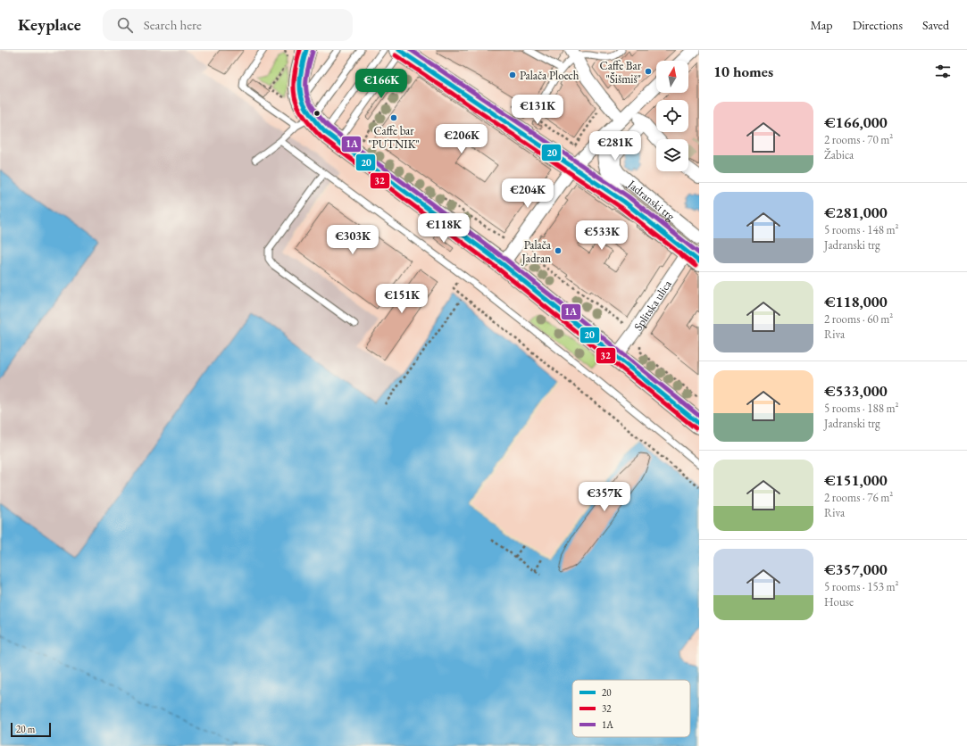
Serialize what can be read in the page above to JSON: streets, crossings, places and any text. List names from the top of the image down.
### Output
{
  "streets": {
    "main road": ["Jadranski trg"],
    "street": ["Splitska ulica"]
  },
  "crossings": [
    ["Jadranski trg", "Splitska ulica"]
  ],
  "places": [
    "Caffe Bar \"Šišmiš\"",
    "Palača Ploech",
    "Caffe bar \"PUTNIK\"",
    "Palača Jadran"
  ],
  "lines": ["transit line 20", "transit line 32", "transit line 1A"],
  "legend": ["20", "32", "1A"],
  "scale_bar": "20 m",
  "north": "top",
  "page": {
    "header": "Keyplace",
    "search": "Search here",
    "nav": ["Map", "Directions", "Saved"],
    "heading": "10 homes",
    "price": [
      "€166K",
      "€131K",
      "€206K",
      "€281K",
      "€204K",
      "€118K",
      "€533K",
      "€303K",
      "€151K",
      "€357K"
    ],
    "list": [
      {
        "name": "€166,000",
        "note": "2 rooms · 70 m² · Žabica"
      },
      {
        "name": "€281,000",
        "note": "5 rooms · 148 m² · Jadranski trg"
      },
      {
        "name": "€118,000",
        "note": "2 rooms · 60 m² · Riva"
      },
      {
        "name": "€533,000",
        "note": "5 rooms · 188 m² · Jadranski trg"
      },
      {
        "name": "€151,000",
        "note": "2 rooms · 76 m² · Riva"
      },
      {
        "name": "€357,000",
        "note": "5 rooms · 153 m² · House"
      }
    ],
    "scale": "20 m"
  }
}
